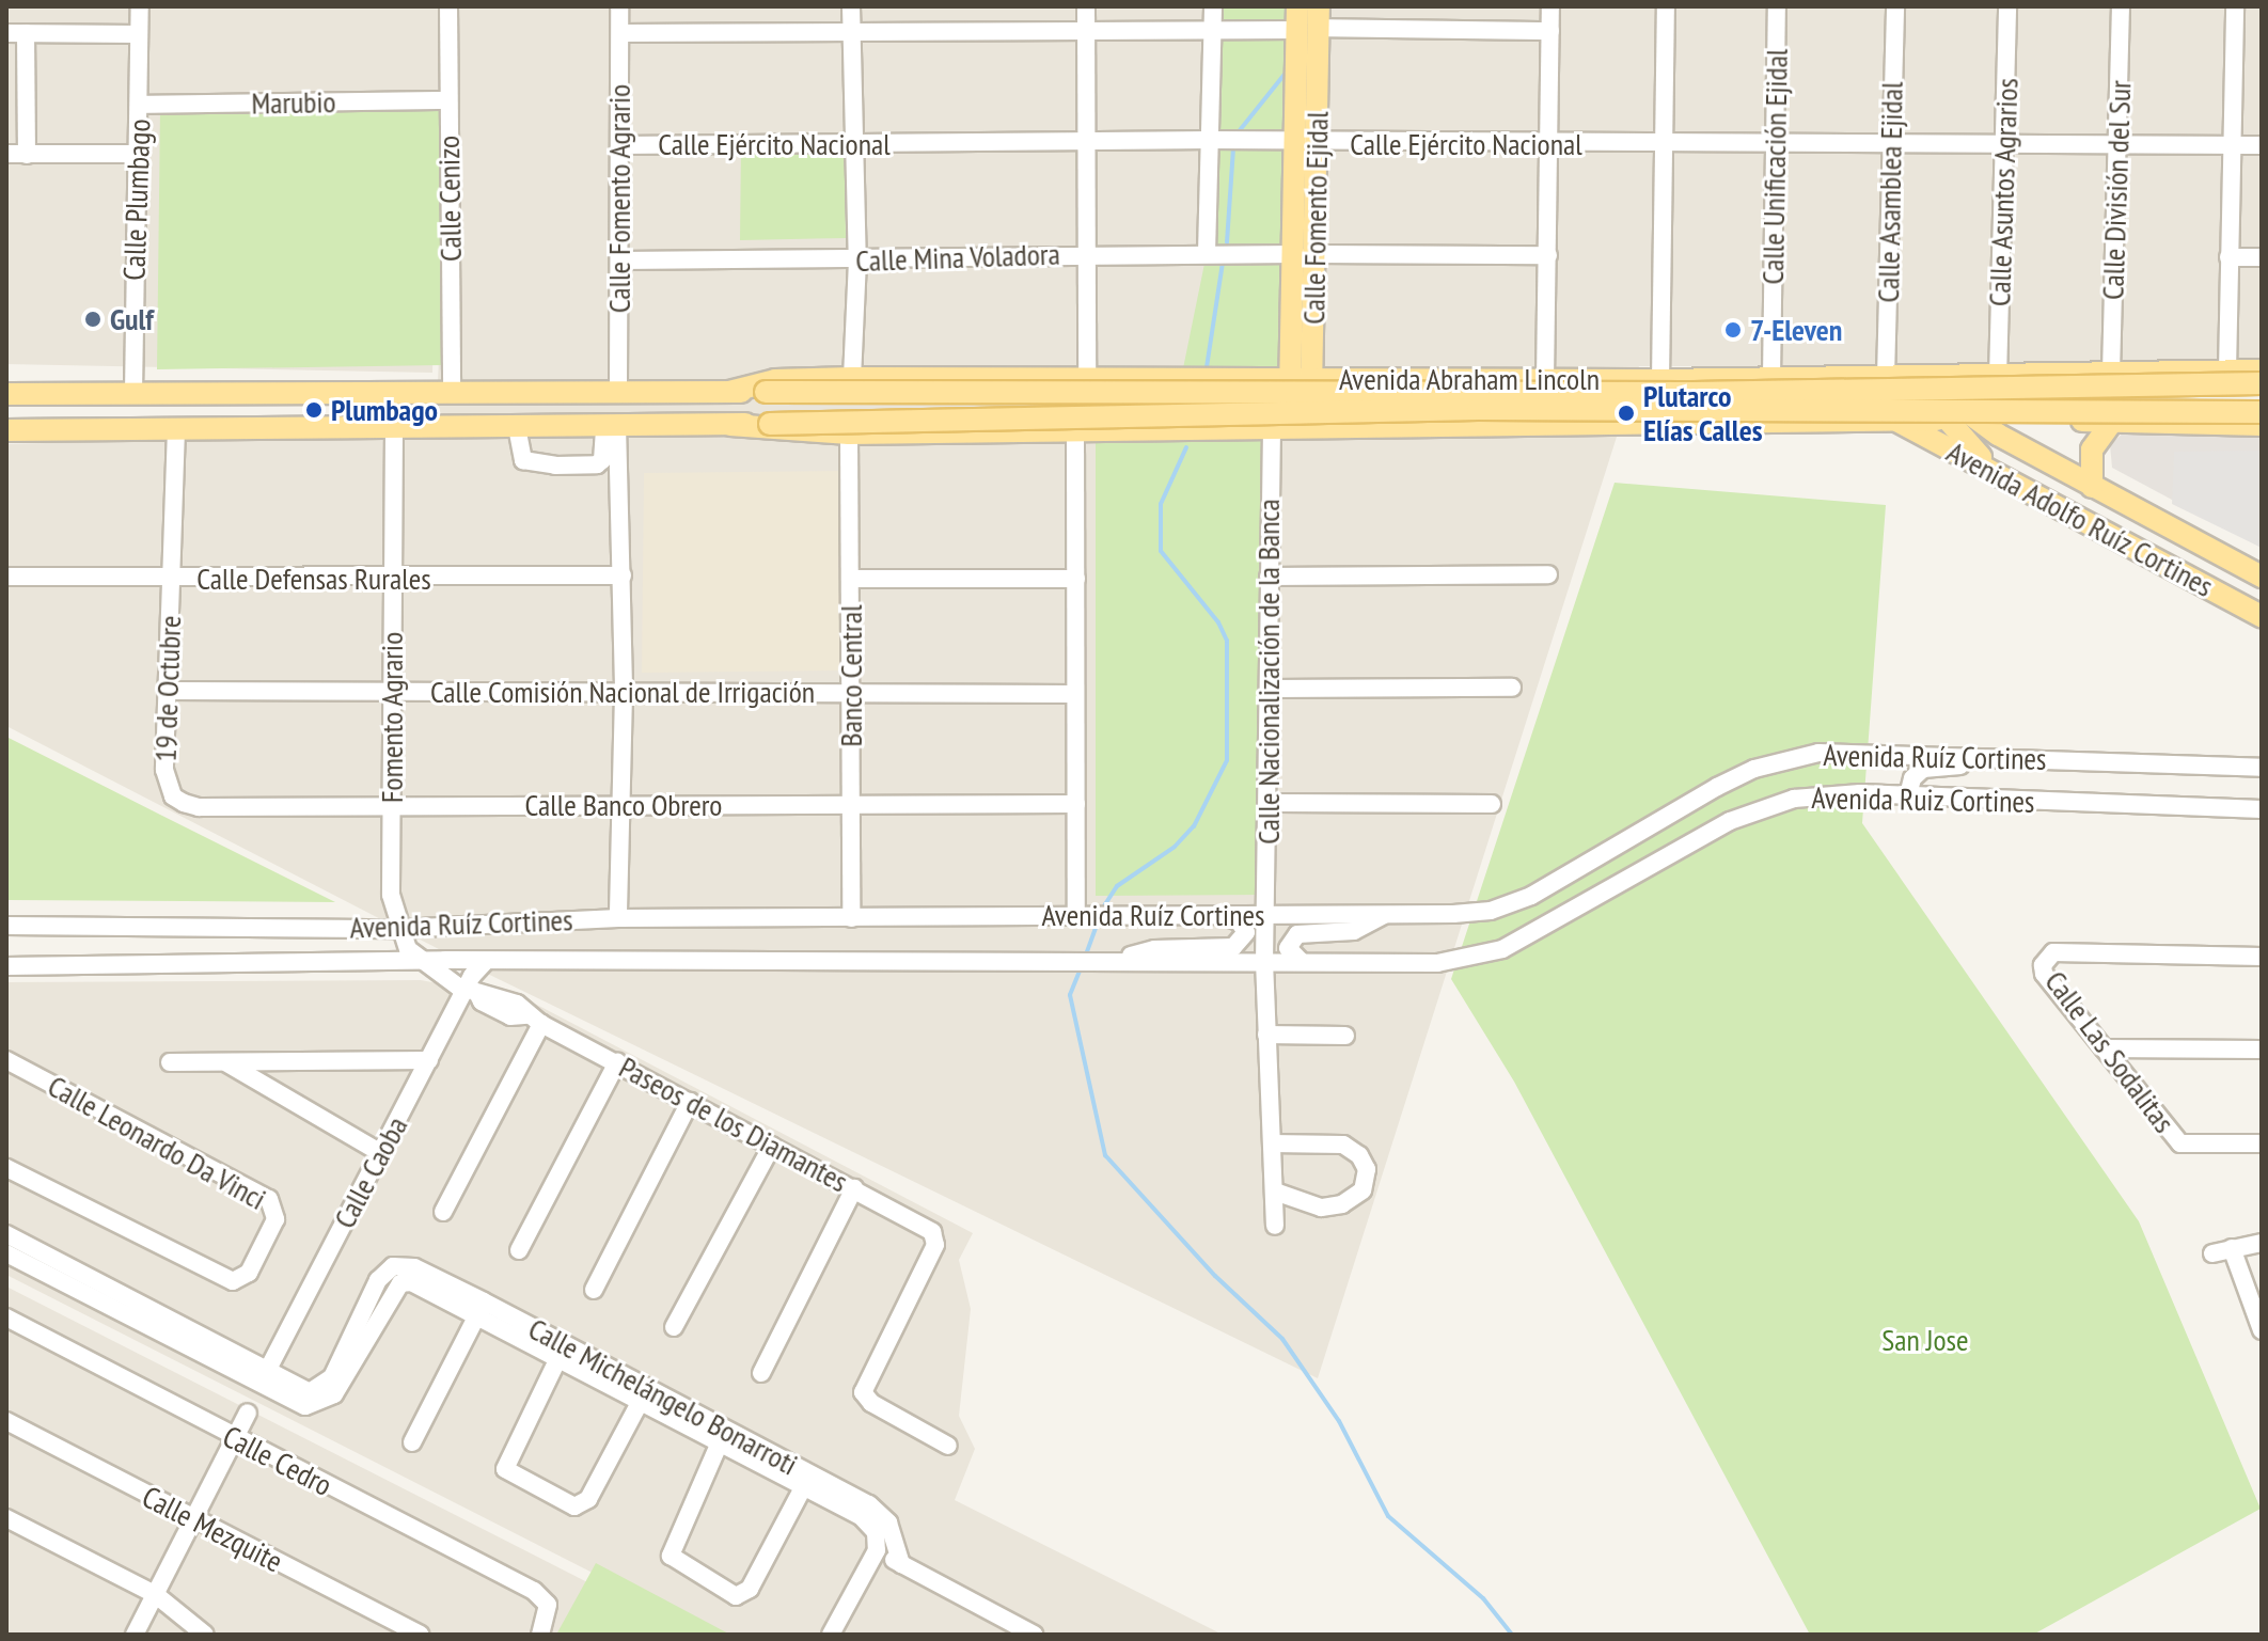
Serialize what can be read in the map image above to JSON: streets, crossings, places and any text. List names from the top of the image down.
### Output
{
  "streets": {
    "main road": ["Calle Fomento Ejidal", "Avenida Abraham Lincoln", "Avenida Adolfo Ruíz Cortines"],
    "street": [
      "Marubio",
      "Calle Ejército Nacional",
      "Calle Unificación Ejidal",
      "Calle División del Sur",
      "Calle Asamblea Ejidal",
      "Calle Asuntos Agrarios",
      "Calle Cenizo",
      "Calle Fomento Agrario",
      "Calle Plumbago",
      "Calle Mina Voladora",
      "Calle Defensas Rurales",
      "Calle Nacionalización de la Banca",
      "Banco Central",
      "19 de Octubre",
      "Calle Comisión Nacional de Irrigación",
      "Fomento Agrario",
      "Avenida Ruíz Cortines",
      "Avenida Ruiz Cortines",
      "Calle Banco Obrero",
      "Calle Las Sodalitas",
      "Paseos de los Diamantes",
      "Calle Leonardo Da Vinci",
      "Calle Caoba",
      "Calle Michelángelo Bonarroti",
      "Calle Cedro",
      "Calle Mezquite"
    ]
  },
  "crossings": [
    ["Marubio", "Calle Cenizo"],
    ["Marubio", "Calle Plumbago"],
    ["Calle Ejército Nacional", "Calle Unificación Ejidal"],
    ["Calle Ejército Nacional", "Calle División del Sur"],
    ["Calle Ejército Nacional", "Calle Asamblea Ejidal"],
    ["Calle Ejército Nacional", "Calle Asuntos Agrarios"],
    ["Calle Ejército Nacional", "Calle Fomento Agrario"],
    ["Calle Ejército Nacional", "Calle Fomento Ejidal"],
    ["Calle Unificación Ejidal", "Avenida Abraham Lincoln"],
    ["Calle División del Sur", "Avenida Abraham Lincoln"],
    ["Calle Asamblea Ejidal", "Avenida Abraham Lincoln"],
    ["Calle Asuntos Agrarios", "Avenida Abraham Lincoln"],
    ["Calle Fomento Agrario", "Calle Mina Voladora"],
    ["Calle Fomento Ejidal", "Calle Mina Voladora"],
    ["Calle Fomento Ejidal", "Avenida Abraham Lincoln"],
    ["Calle Fomento Ejidal", "Calle Nacionalización de la Banca"],
    ["Avenida Abraham Lincoln", "Avenida Adolfo Ruíz Cortines"],
    ["Avenida Abraham Lincoln", "Calle Nacionalización de la Banca"],
    ["Avenida Abraham Lincoln", "Banco Central"],
    ["Avenida Abraham Lincoln", "19 de Octubre"],
    ["Avenida Abraham Lincoln", "Fomento Agrario"],
    ["Calle Defensas Rurales", "19 de Octubre"],
    ["Calle Defensas Rurales", "Fomento Agrario"],
    ["Calle Nacionalización de la Banca", "Avenida Ruíz Cortines"],
    ["Banco Central", "Calle Comisión Nacional de Irrigación"],
    ["Banco Central", "Avenida Ruíz Cortines"],
    ["Banco Central", "Calle Banco Obrero"],
    ["19 de Octubre", "Calle Comisión Nacional de Irrigación"],
    ["19 de Octubre", "Calle Banco Obrero"],
    ["Calle Comisión Nacional de Irrigación", "Fomento Agrario"],
    ["Fomento Agrario", "Avenida Ruíz Cortines"],
    ["Fomento Agrario", "Calle Banco Obrero"],
    ["Fomento Agrario", "Paseos de los Diamantes"],
    ["Avenida Ruíz Cortines", "Avenida Ruiz Cortines"],
    ["Avenida Ruíz Cortines", "Paseos de los Diamantes"],
    ["Avenida Ruíz Cortines", "Calle Caoba"],
    ["Paseos de los Diamantes", "Calle Caoba"]
  ],
  "parks": ["San Jose"],
  "places": [
    "Gulf",
    "7-Eleven",
    "Plumbago",
    "Plutarco Elías Calles"
  ]
}
